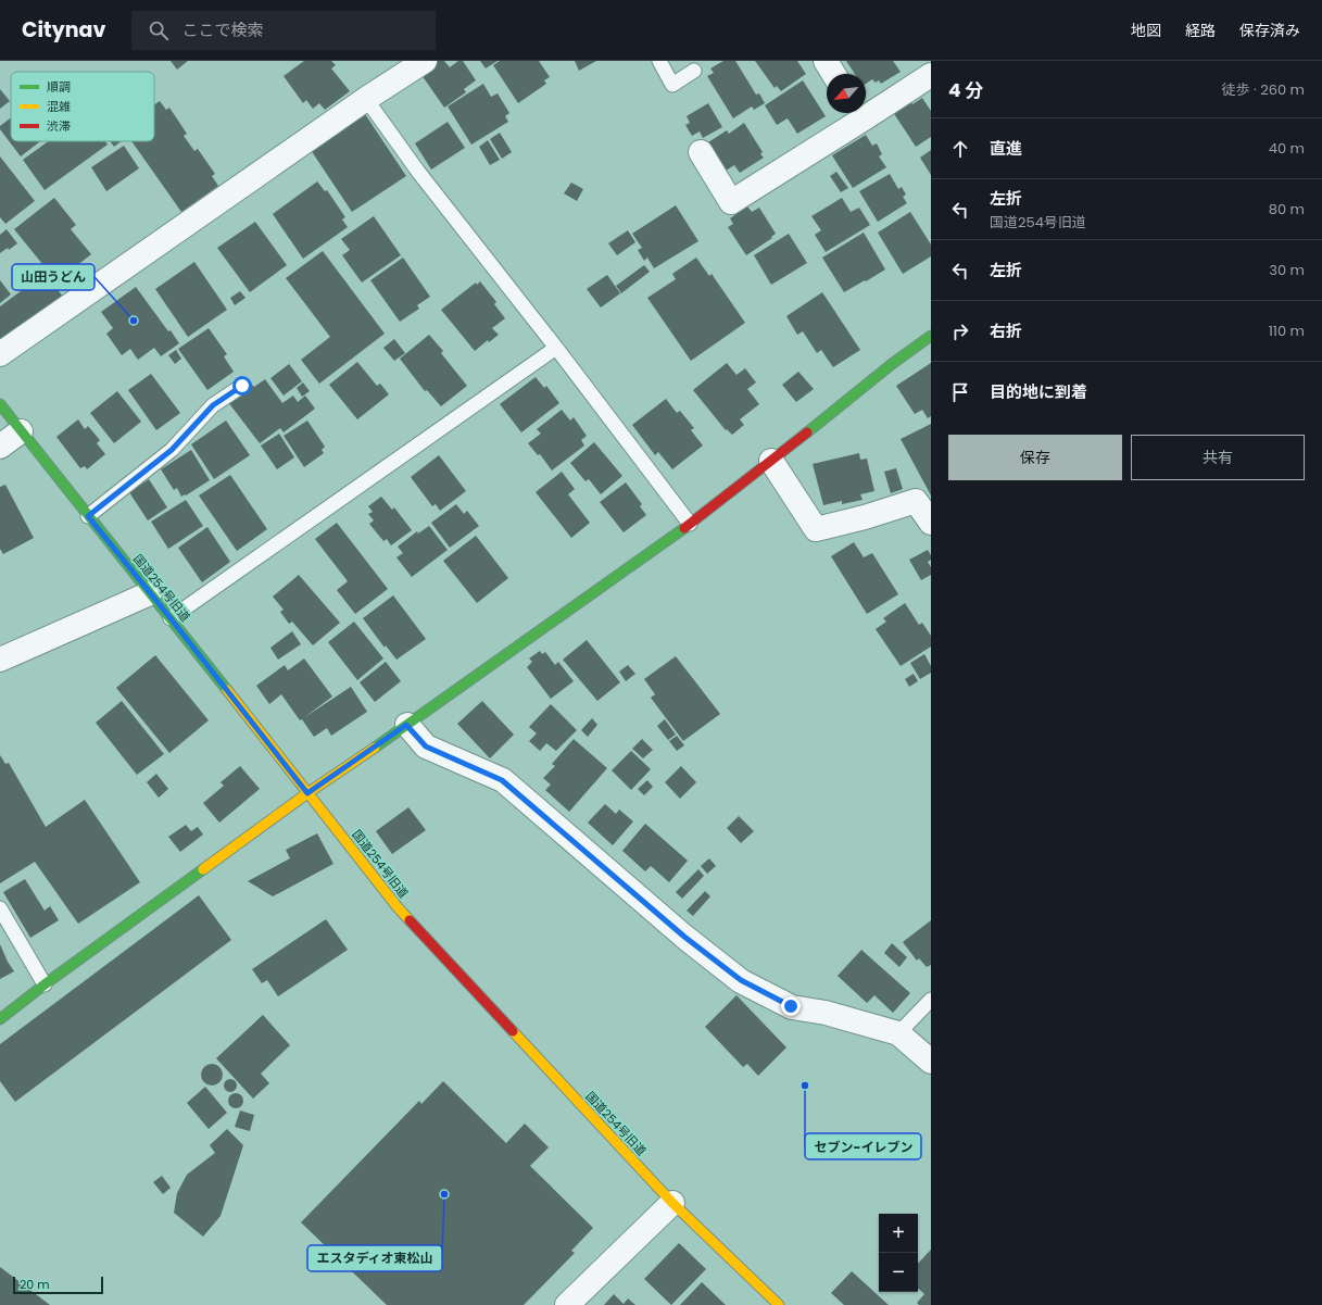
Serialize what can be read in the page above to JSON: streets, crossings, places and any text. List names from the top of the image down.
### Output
{
  "streets": {
    "street": ["国道254号旧道"]
  },
  "places": ["山田うどん", "セブン-イレブン", "エスタディオ東松山"],
  "legend": ["順調", "混雑", "渋滞"],
  "scale_bar": "20 m",
  "north": "bottom left",
  "page": {
    "header": "Citynav",
    "search": "ここで検索",
    "nav": ["地図", "経路", "保存済み"],
    "heading": ["4 分", "徒歩 · 260 m"],
    "list": [
      ["直進", "40 m"],
      ["左折", "国道254号旧道", "80 m"],
      ["左折", "30 m"],
      ["右折", "110 m"],
      "目的地に到着"
    ],
    "buttons": ["保存", "共有"],
    "map_buttons": ["+", "−"],
    "scale": "20 m"
  }
}
